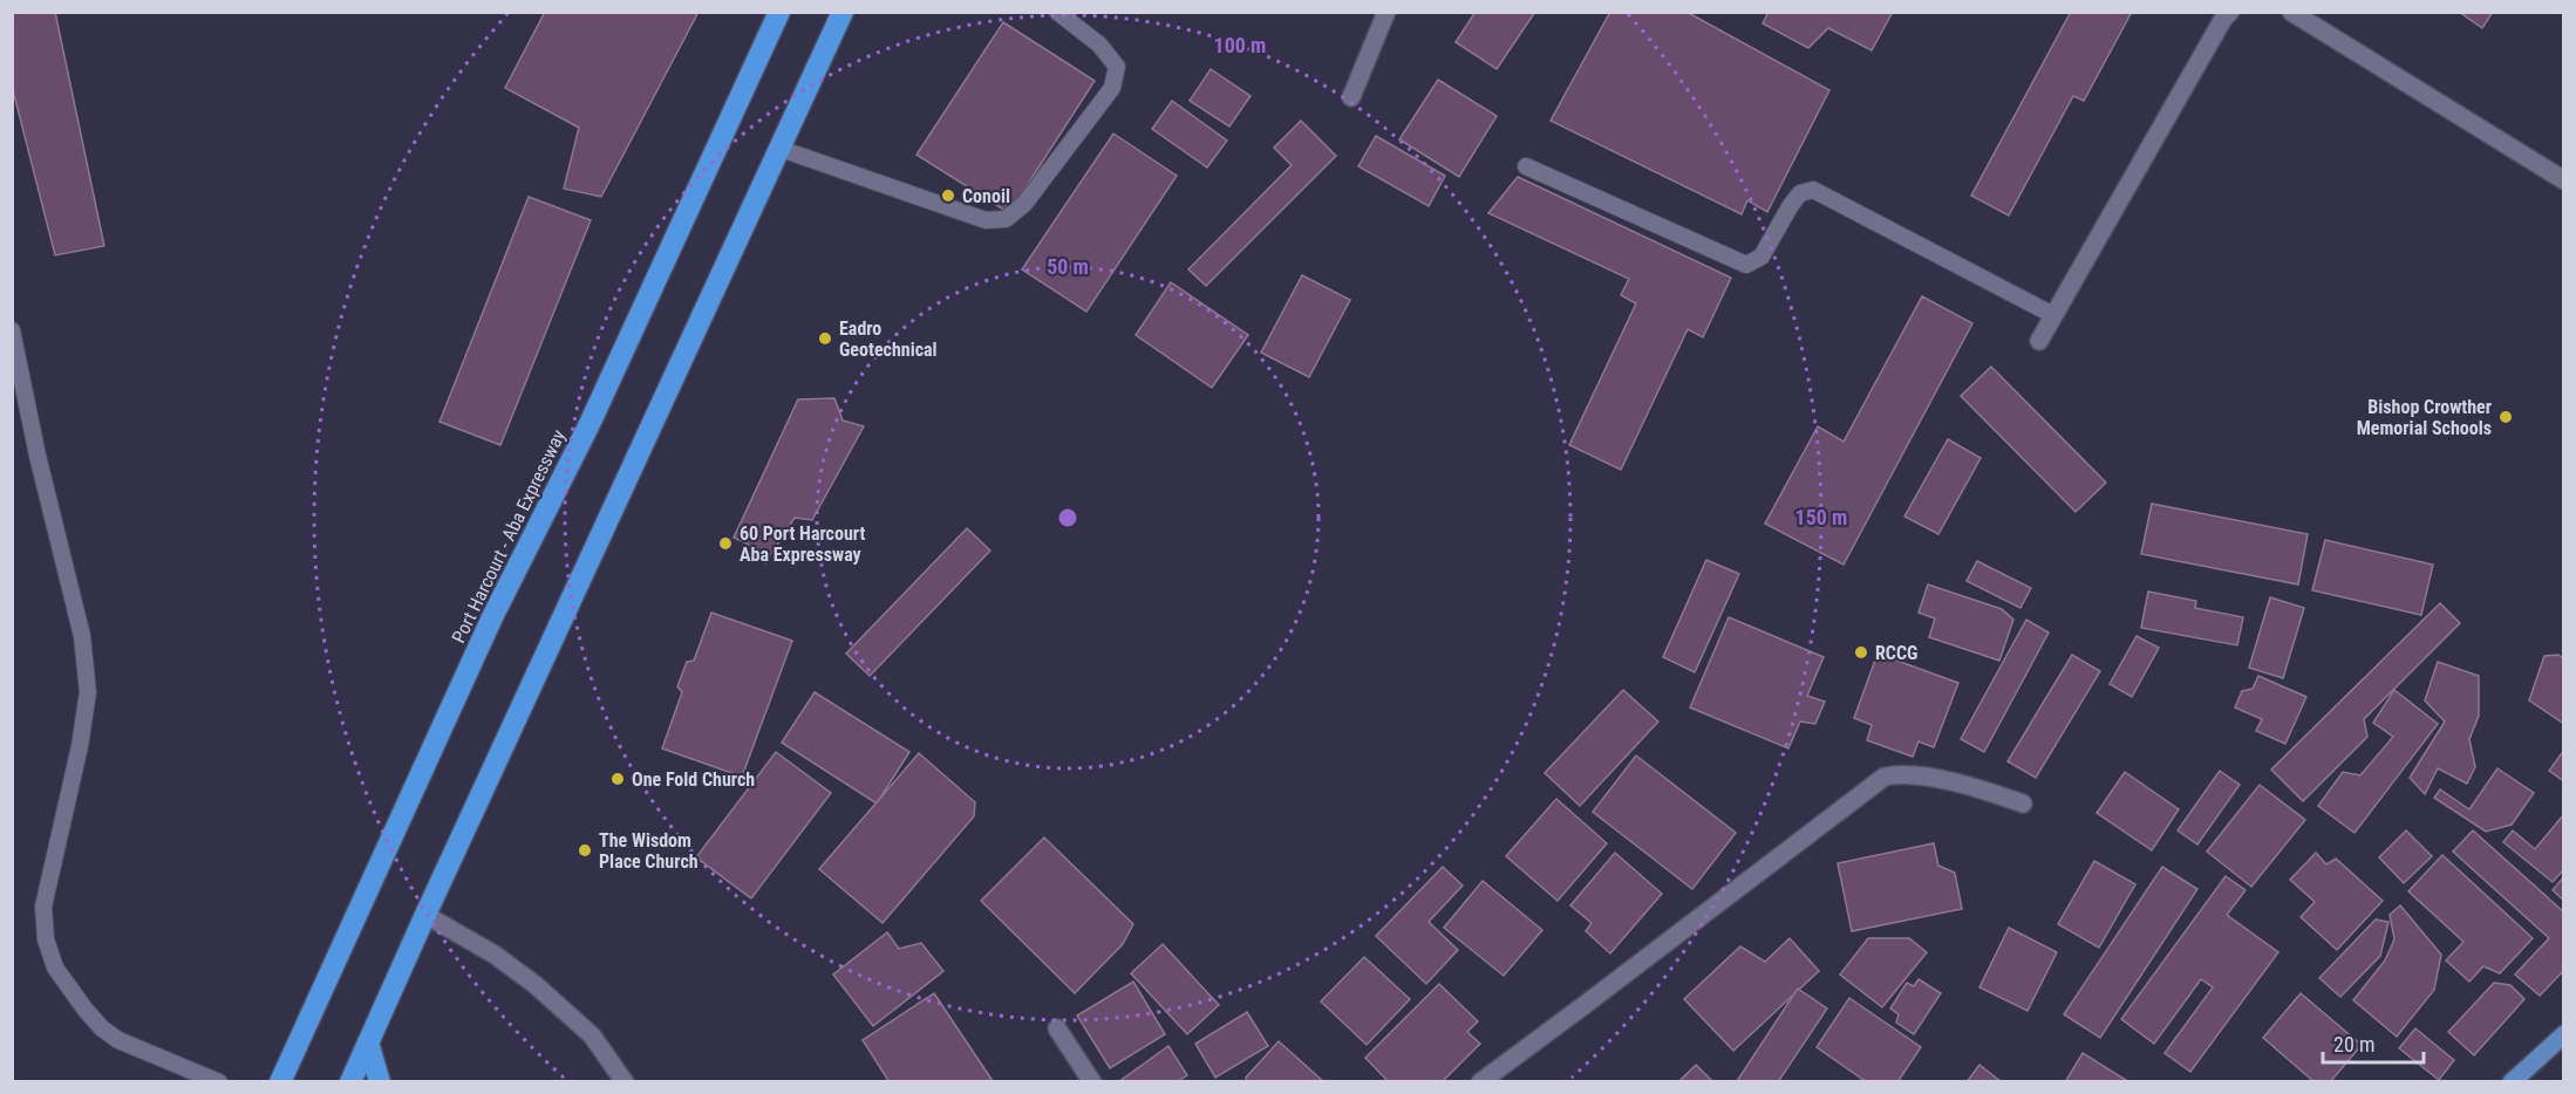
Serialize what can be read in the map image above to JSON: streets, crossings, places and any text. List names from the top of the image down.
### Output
{
  "streets": {
    "highway": ["Port Harcourt - Aba Expressway"]
  },
  "places": [
    "Conoil",
    "Eadro Geotechnical",
    "Bishop Crowther Memorial Schools",
    "60 Port Harcourt Aba Expressway",
    "RCCG",
    "One Fold Church",
    "The Wisdom Place Church"
  ],
  "scale_bar": "20 m",
  "rings": ["100 m", "50 m", "150 m"]
}
